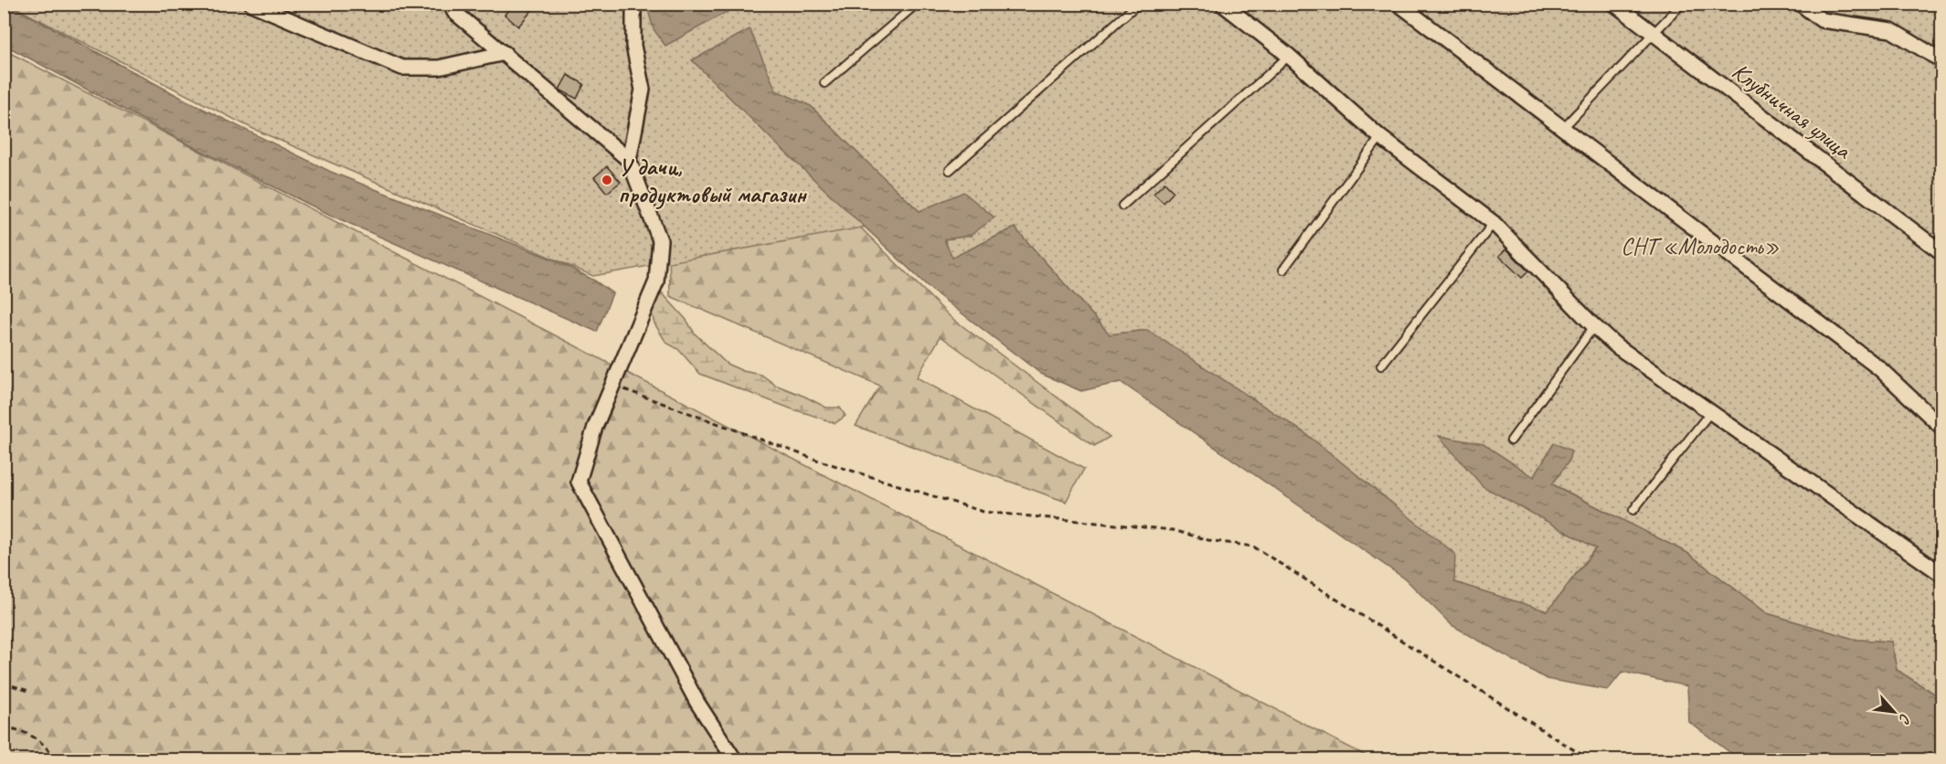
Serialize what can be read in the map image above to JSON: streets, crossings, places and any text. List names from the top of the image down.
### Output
{
  "streets": {
    "street": ["Клубничная улица"]
  },
  "parks": ["СНТ «Молодость»"],
  "places": ["У дачи, продуктовый магазин"],
  "north": "bottom right"
}
